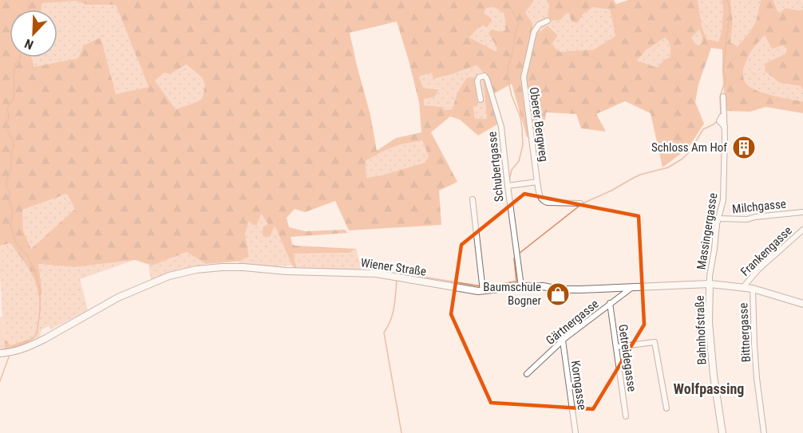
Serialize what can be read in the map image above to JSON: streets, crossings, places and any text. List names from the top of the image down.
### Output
{
  "streets": {
    "main road": ["Wiener Straße", "Bahnhofstraße"],
    "street": [
      "Oberer Bergweg",
      "Schubertgasse",
      "Milchgasse",
      "Massingergasse",
      "Frankengasse",
      "Gärtnergasse",
      "Bittnergasse",
      "Getreidegasse",
      "Korngasse"
    ]
  },
  "crossings": [
    ["Schubertgasse", "Wiener Straße"],
    ["Milchgasse", "Massingergasse"],
    ["Massingergasse", "Wiener Straße"],
    ["Massingergasse", "Bahnhofstraße"],
    ["Frankengasse", "Wiener Straße"],
    ["Wiener Straße", "Gärtnergasse"],
    ["Wiener Straße", "Bahnhofstraße"],
    ["Wiener Straße", "Bittnergasse"],
    ["Gärtnergasse", "Getreidegasse"],
    ["Gärtnergasse", "Korngasse"]
  ],
  "districts": ["Wolfpassing"],
  "places": {
    "building": ["Schloss Am Hof"],
    "shop": ["Baumschule Bogner"]
  },
  "north": "bottom left"
}
